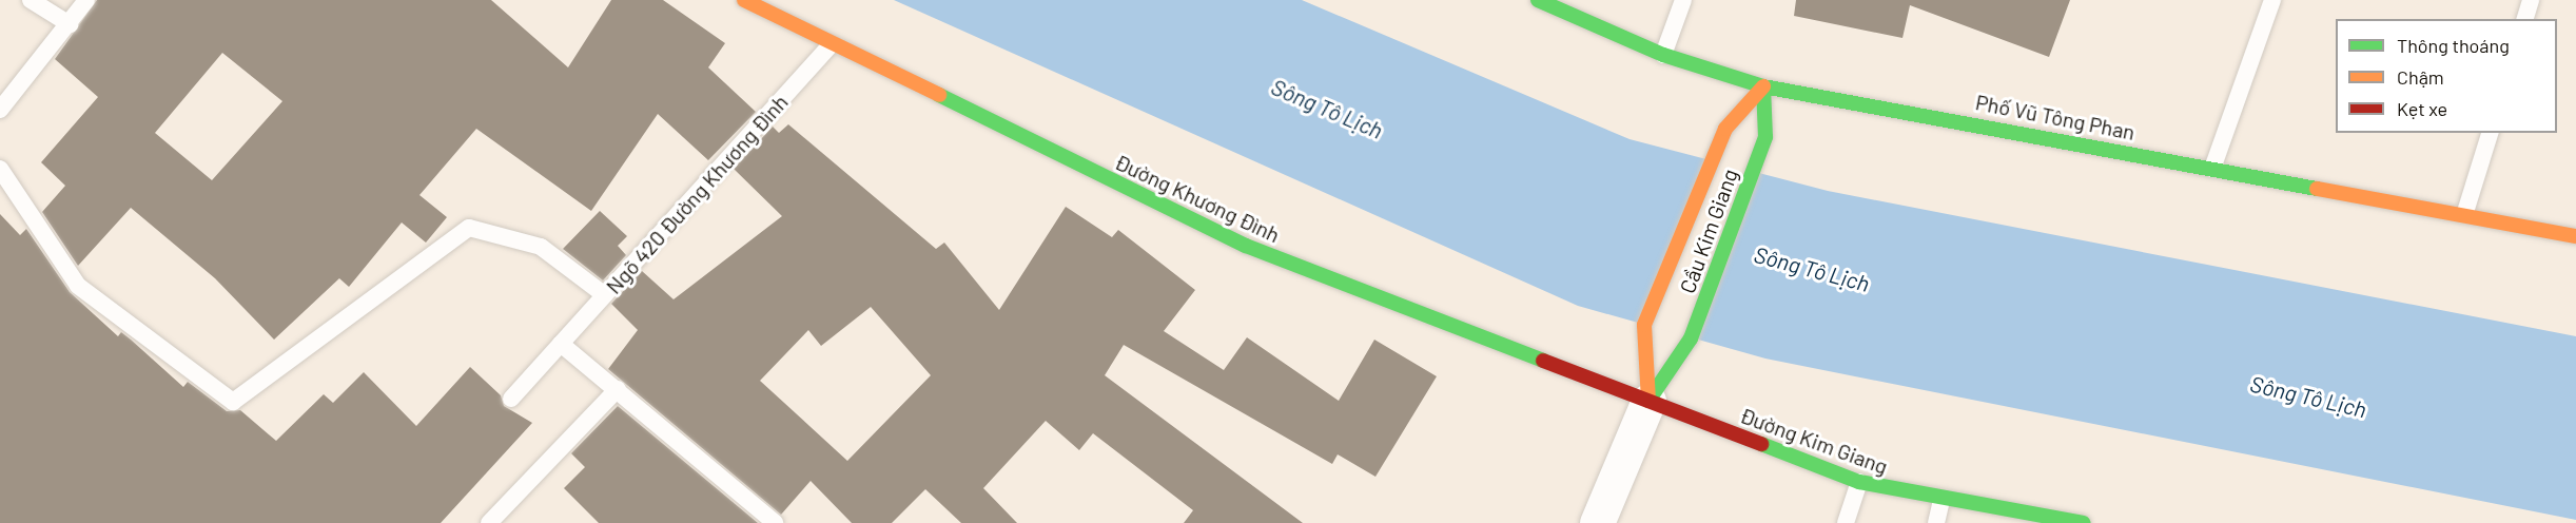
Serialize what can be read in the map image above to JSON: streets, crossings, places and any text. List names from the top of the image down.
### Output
{
  "streets": {
    "main road": [
      "Phố Vũ Tông Phan",
      "Đường Khương Đình",
      "Cầu Kim Giang",
      "Đường Kim Giang"
    ],
    "lane": ["Ngõ 420 Đường Khương Đình"]
  },
  "crossings": [
    ["Phố Vũ Tông Phan", "Cầu Kim Giang"],
    ["Ngõ 420 Đường Khương Đình", "Đường Khương Đình"],
    ["Đường Khương Đình", "Cầu Kim Giang"],
    ["Đường Khương Đình", "Đường Kim Giang"],
    ["Cầu Kim Giang", "Đường Kim Giang"]
  ],
  "water": ["Sông Tô Lịch"],
  "legend": ["Thông thoáng", "Chậm", "Kẹt xe"]
}
